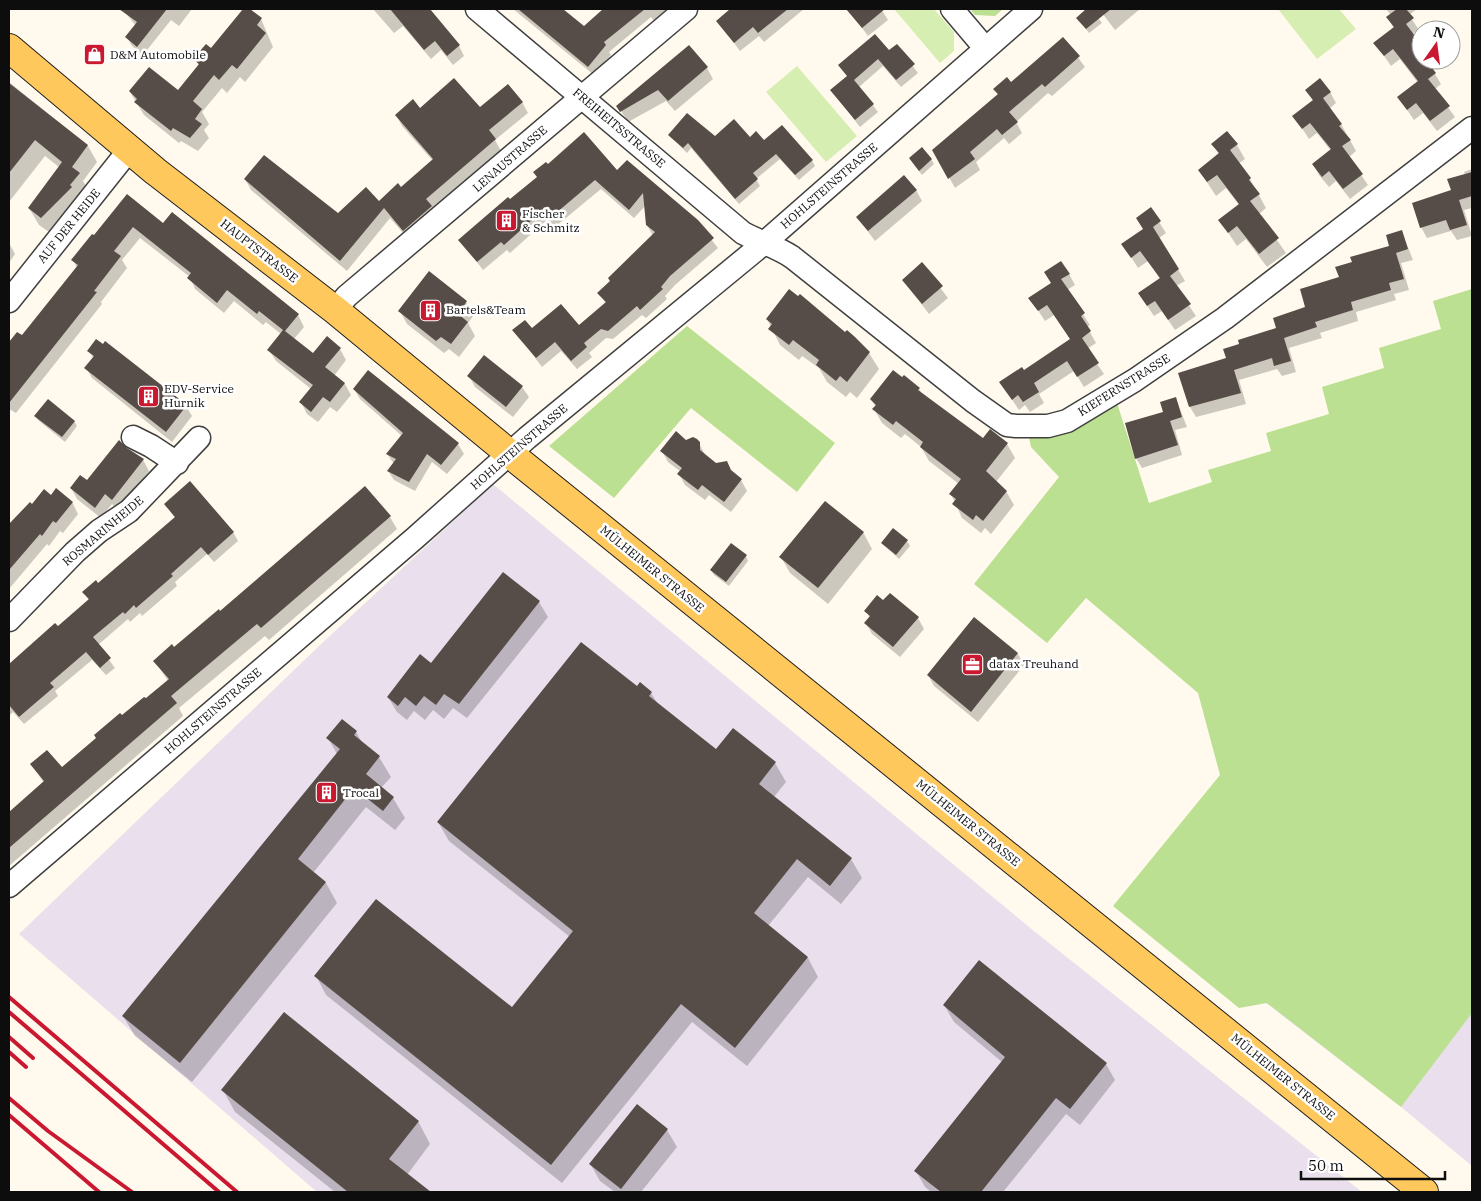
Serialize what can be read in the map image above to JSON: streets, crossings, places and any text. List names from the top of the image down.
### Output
{
  "streets": {
    "main road": ["HAUPTSTRASSE", "MÜLHEIMER STRASSE"],
    "street": [
      "FREIHEITSSTRASSE",
      "LENAUSTRASSE",
      "HOHLSTEINSTRASSE",
      "AUF DER HEIDE",
      "KIEFERNSTRASSE",
      "ROSMARINHEIDE"
    ]
  },
  "crossings": [
    ["FREIHEITSSTRASSE", "LENAUSTRASSE"],
    ["FREIHEITSSTRASSE", "HOHLSTEINSTRASSE"],
    ["FREIHEITSSTRASSE", "KIEFERNSTRASSE"],
    ["LENAUSTRASSE", "HAUPTSTRASSE"],
    ["HOHLSTEINSTRASSE", "HAUPTSTRASSE"],
    ["HOHLSTEINSTRASSE", "KIEFERNSTRASSE"],
    ["HOHLSTEINSTRASSE", "MÜLHEIMER STRASSE"],
    ["AUF DER HEIDE", "HAUPTSTRASSE"],
    ["HAUPTSTRASSE", "MÜLHEIMER STRASSE"]
  ],
  "places": {
    "shop": ["D&M Automobile"],
    "building": [
      "Fischer & Schmitz",
      "Bartels&Team",
      "EDV-Service Hurnik",
      "Trocal"
    ],
    "office": ["datax Treuhand"]
  },
  "scale_bar": "50 m",
  "north": "top"
}
